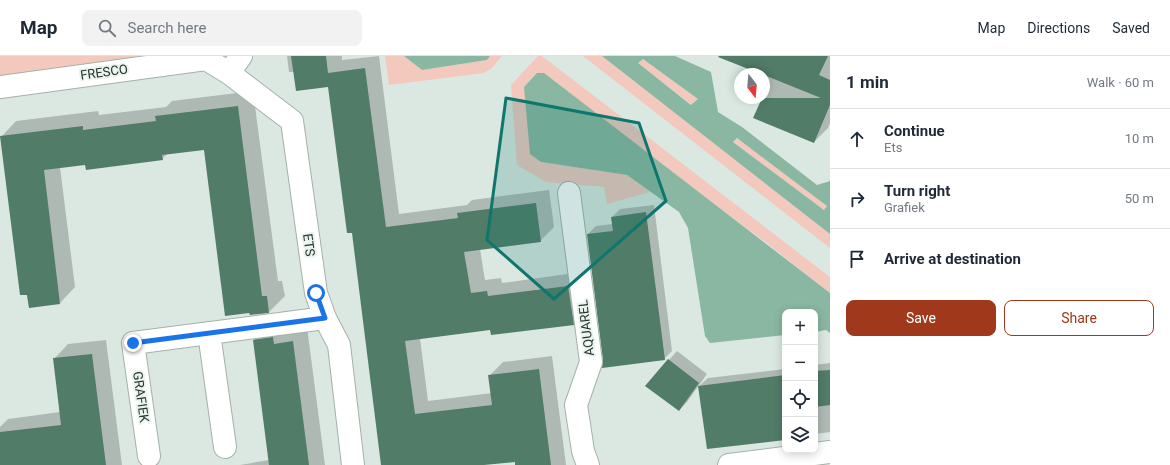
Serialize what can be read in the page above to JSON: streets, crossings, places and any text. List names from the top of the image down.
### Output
{
  "streets": {
    "street": [
      "FRESCO",
      "ETS",
      "AQUAREL",
      "GRAFIEK"
    ]
  },
  "crossings": [
    ["FRESCO", "ETS"],
    ["ETS", "GRAFIEK"]
  ],
  "north": "bottom",
  "page": {
    "header": "Map",
    "search": "Search here",
    "nav": ["Map", "Directions", "Saved"],
    "heading": ["1 min", "Walk · 60 m"],
    "list": [
      ["Continue", "Ets", "10 m"],
      ["Turn right", "Grafiek", "50 m"],
      "Arrive at destination"
    ],
    "buttons": ["Save", "Share"],
    "map_buttons": ["+", "−"]
  }
}
